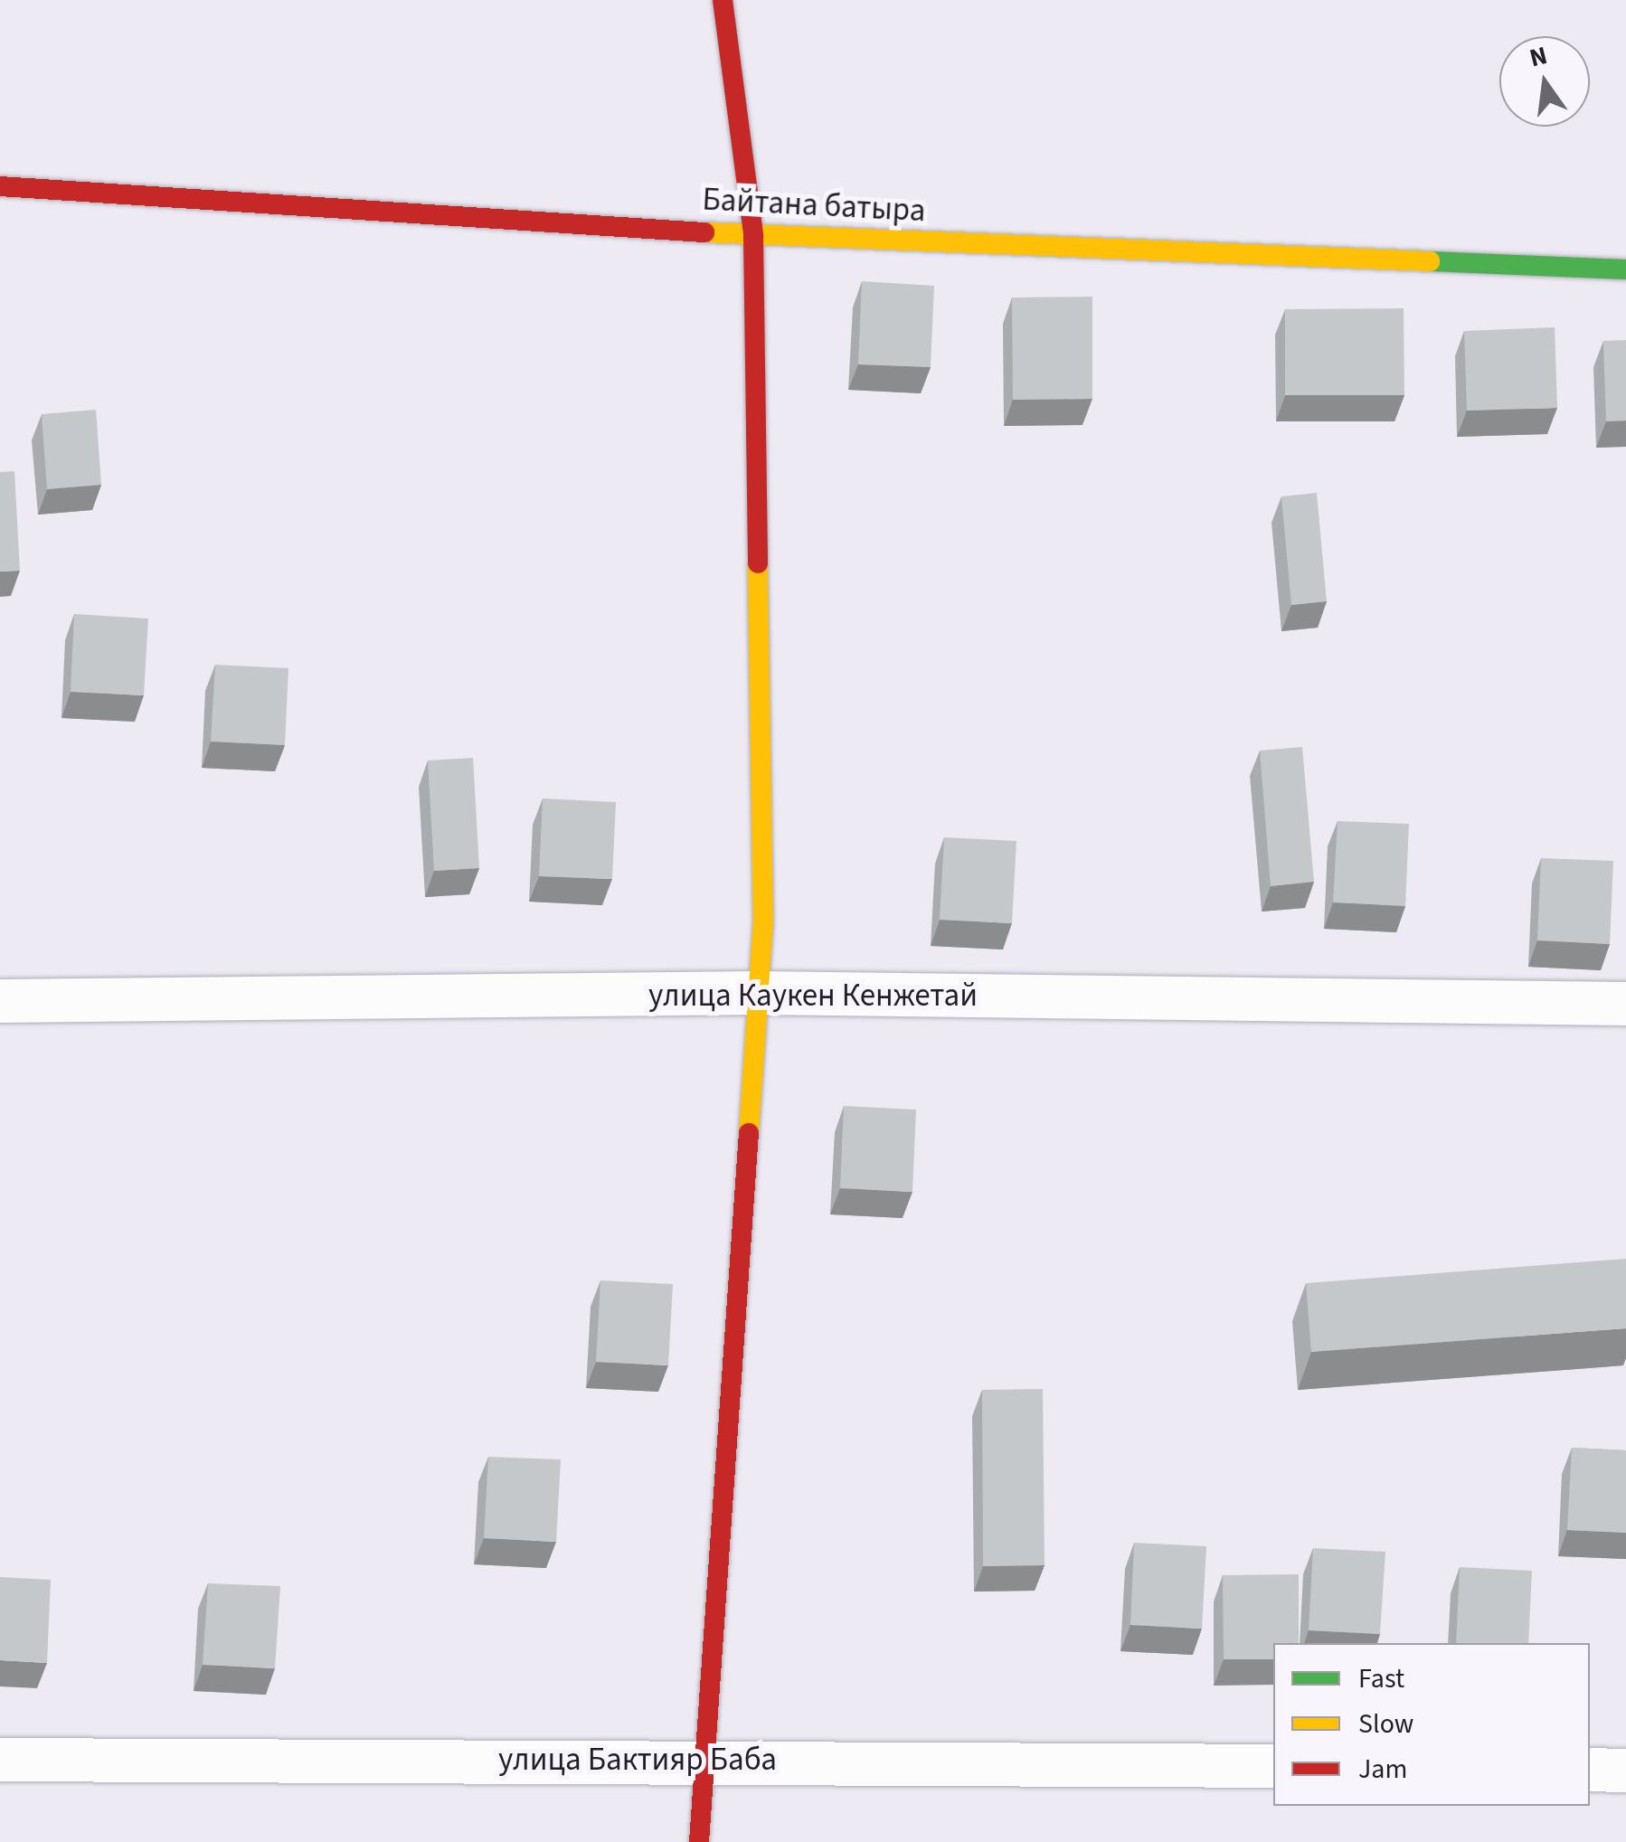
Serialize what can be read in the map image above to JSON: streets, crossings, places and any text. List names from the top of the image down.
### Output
{
  "streets": {
    "street": ["Байтана батыра", "улица Каукен Кенжетай", "улица Бактияр Баба"]
  },
  "legend": ["Fast", "Slow", "Jam"],
  "north": "top"
}
